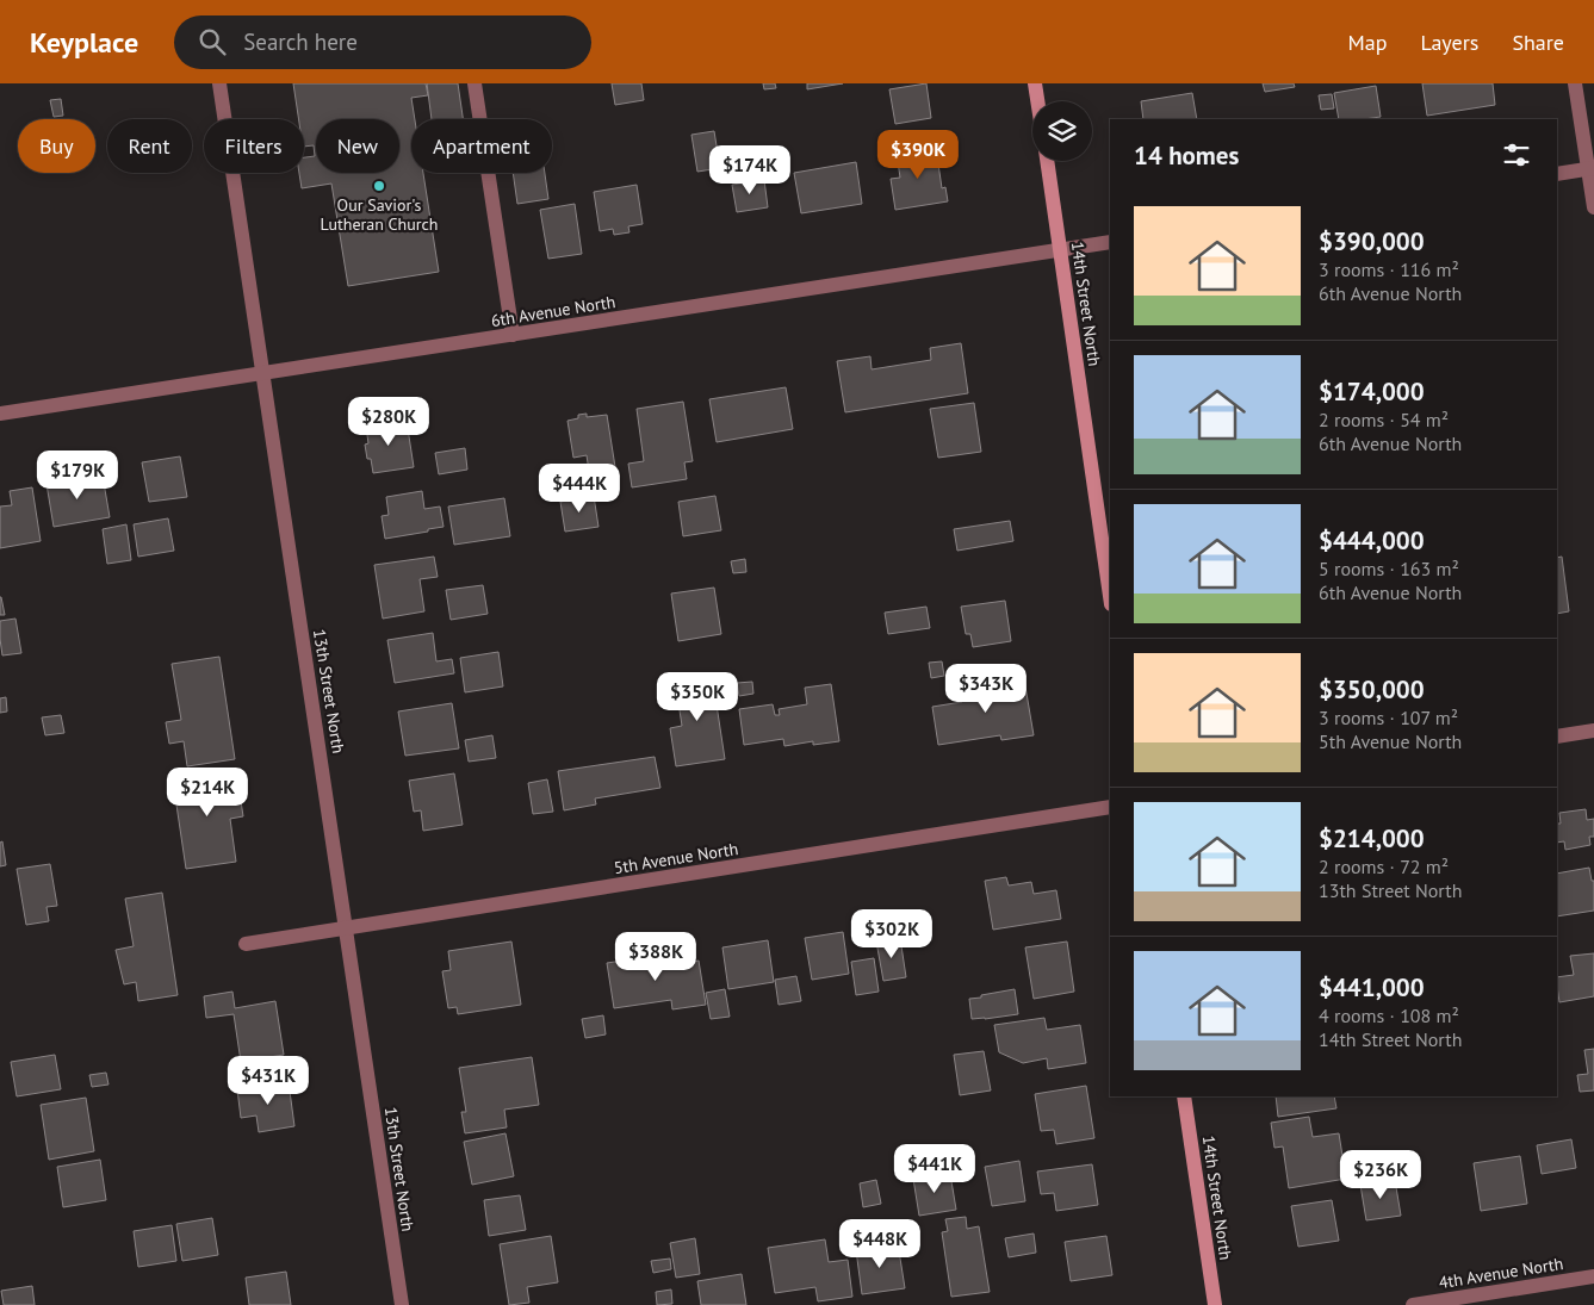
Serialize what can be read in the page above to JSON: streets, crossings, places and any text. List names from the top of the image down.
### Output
{
  "streets": {
    "street": [
      "14th Street North",
      "6th Avenue North",
      "13th Street North",
      "5th Avenue North",
      "4th Avenue North"
    ]
  },
  "crossings": [
    ["14th Street North", "6th Avenue North"],
    ["6th Avenue North", "13th Street North"],
    ["13th Street North", "5th Avenue North"]
  ],
  "places": ["Our Savior's Lutheran Church"],
  "page": {
    "header": "Keyplace",
    "search": "Search here",
    "nav": ["Map", "Layers", "Share"],
    "chip": [
      "Buy",
      "Rent",
      "Filters",
      "New",
      "Apartment"
    ],
    "heading": "14 homes",
    "price": [
      "$390K",
      "$174K",
      "$280K",
      "$179K",
      "$444K",
      "$343K",
      "$350K",
      "$214K",
      "$302K",
      "$388K",
      "$431K",
      "$441K",
      "$236K",
      "$448K"
    ],
    "list": [
      {
        "name": "$390,000",
        "note": "3 rooms · 116 m² · 6th Avenue North"
      },
      {
        "name": "$174,000",
        "note": "2 rooms · 54 m² · 6th Avenue North"
      },
      {
        "name": "$444,000",
        "note": "5 rooms · 163 m² · 6th Avenue North"
      },
      {
        "name": "$350,000",
        "note": "3 rooms · 107 m² · 5th Avenue North"
      },
      {
        "name": "$214,000",
        "note": "2 rooms · 72 m² · 13th Street North"
      },
      {
        "name": "$441,000",
        "note": "4 rooms · 108 m² · 14th Street North"
      }
    ]
  }
}
